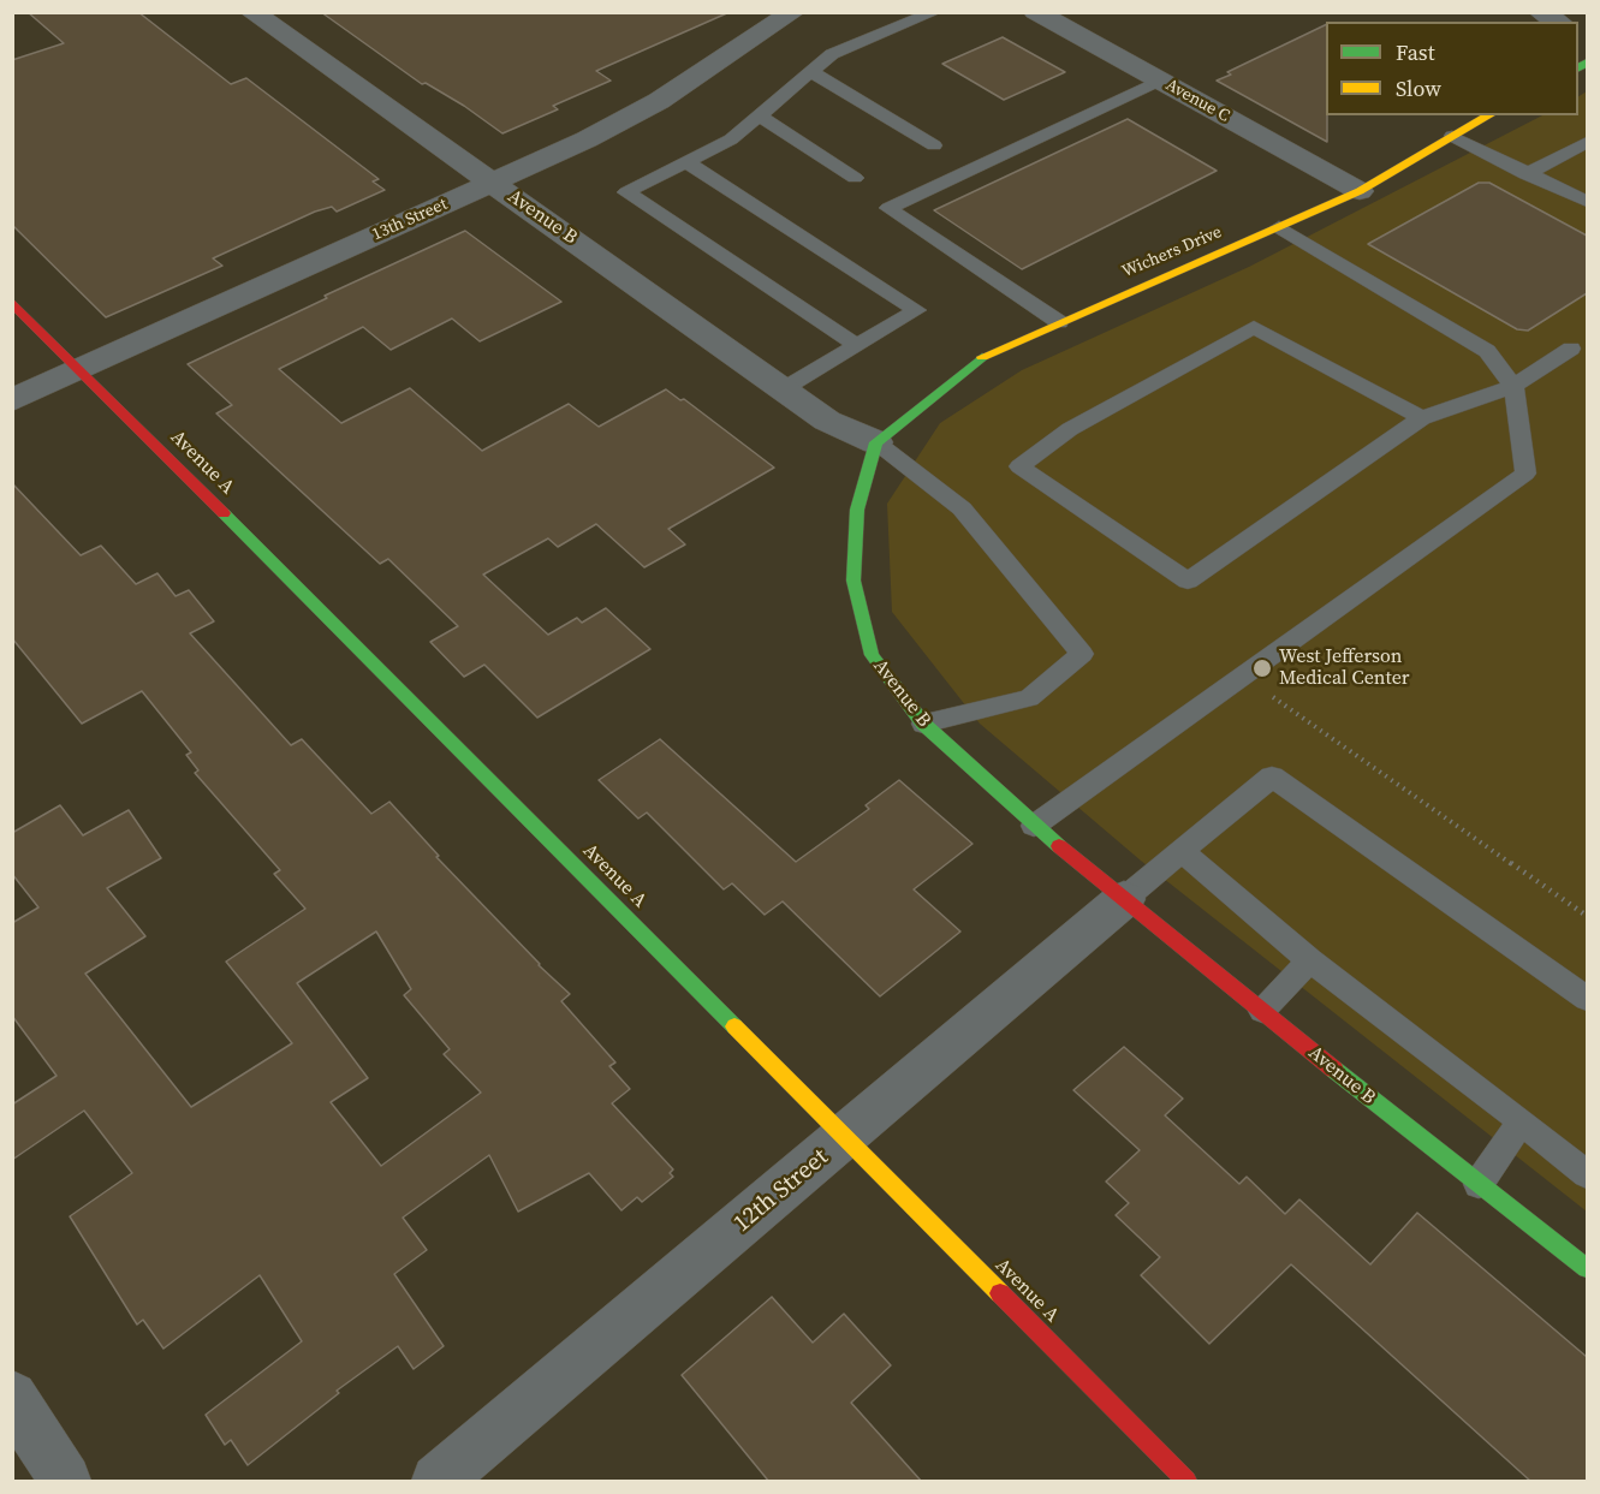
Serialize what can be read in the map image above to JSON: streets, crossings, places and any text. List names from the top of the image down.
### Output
{
  "streets": {
    "street": [
      "Avenue C",
      "Avenue B",
      "13th Street",
      "Wichers Drive",
      "Avenue A",
      "12th Street"
    ]
  },
  "crossings": [
    ["Avenue C", "Wichers Drive"],
    ["Avenue B", "13th Street"],
    ["Avenue B", "Wichers Drive"],
    ["Avenue B", "12th Street"],
    ["13th Street", "Avenue A"],
    ["Avenue A", "12th Street"]
  ],
  "places": ["West Jefferson Medical Center"],
  "legend": ["Fast", "Slow"]
}
